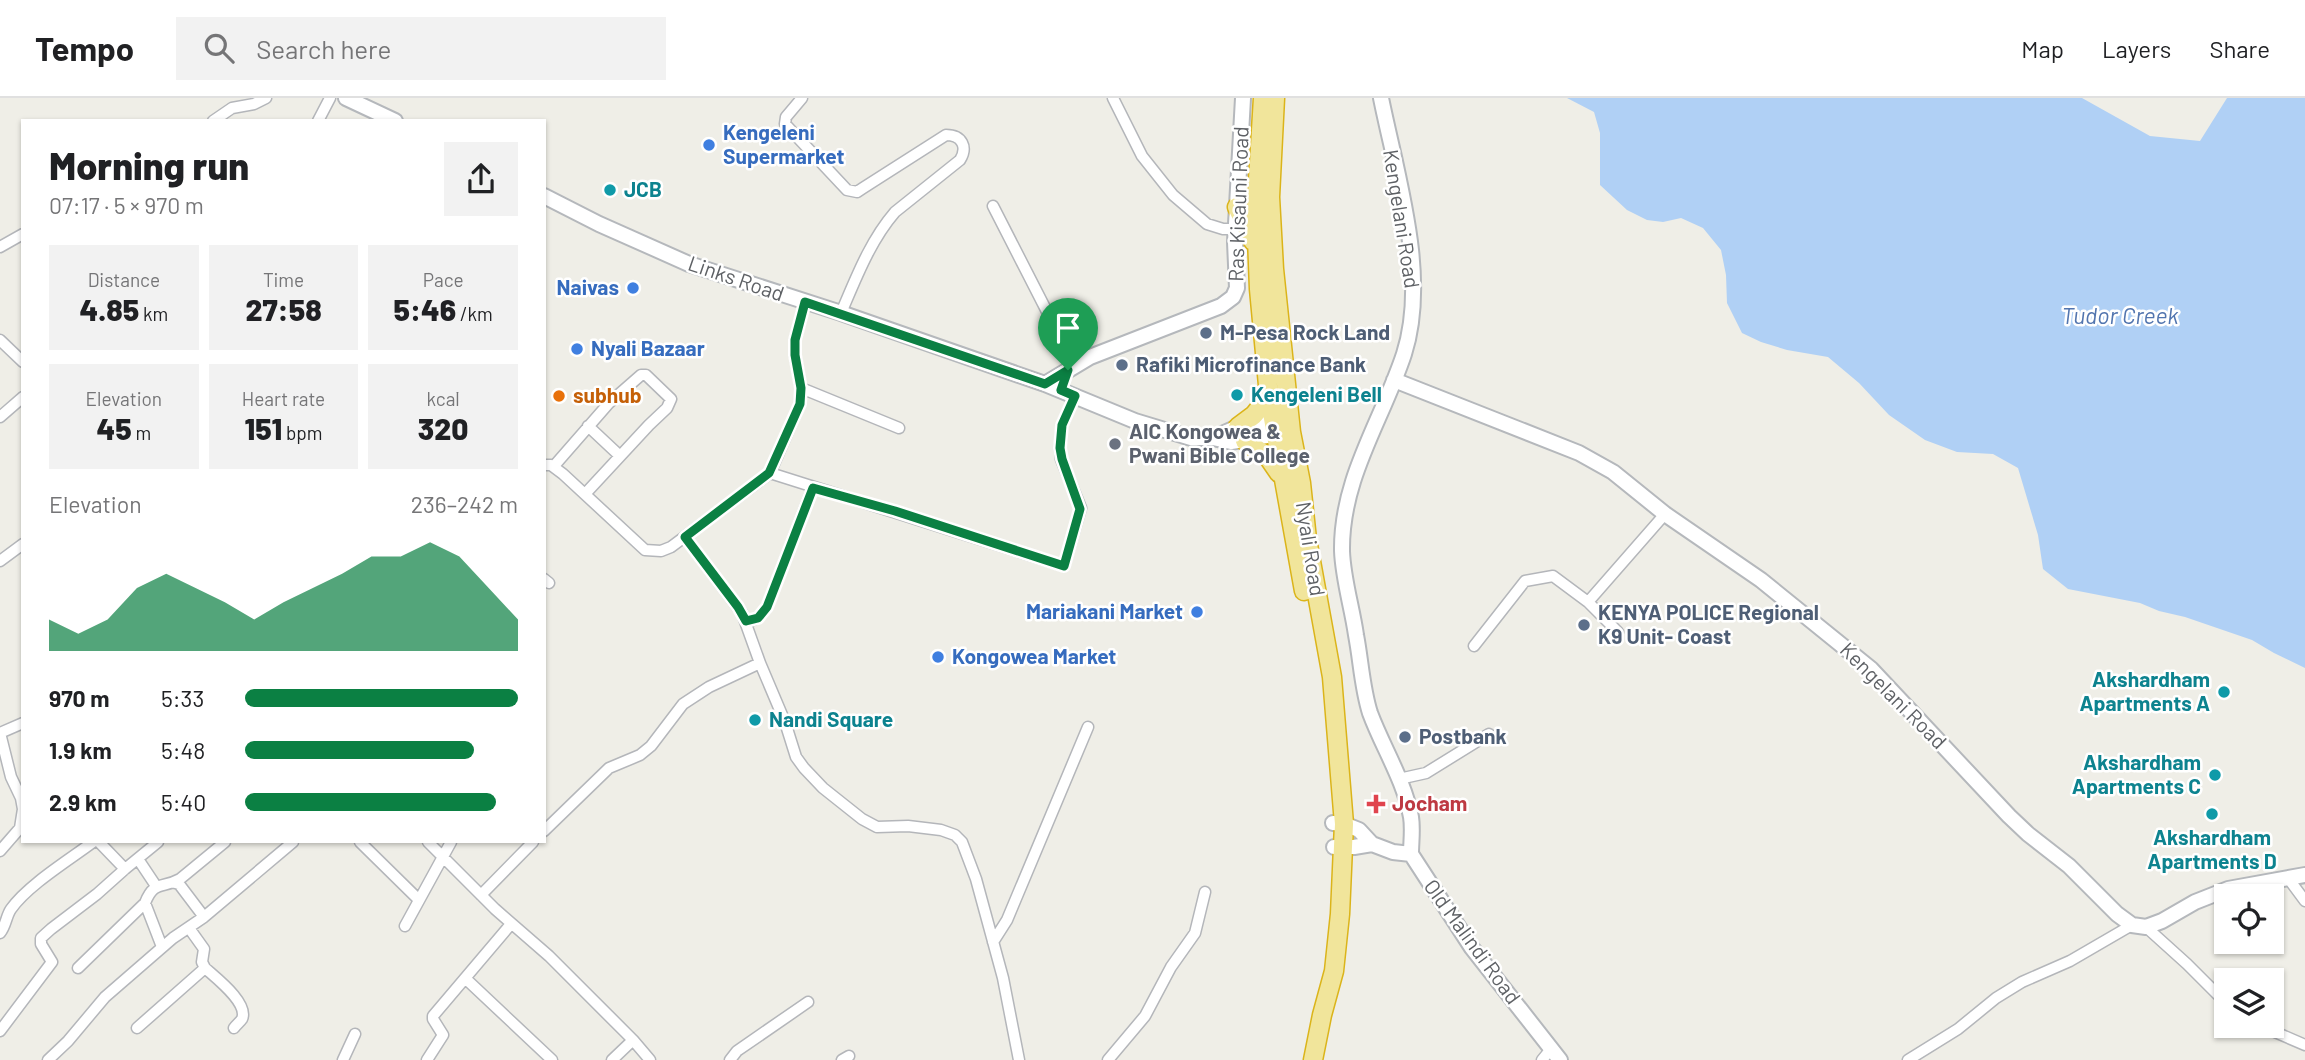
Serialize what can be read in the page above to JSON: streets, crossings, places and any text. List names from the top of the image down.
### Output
{
  "streets": {
    "highway": ["Nyali Road"],
    "main road": [
      "Ras Kisauni Road",
      "Kengelani Road",
      "Links Road",
      "Old Malindi Road"
    ]
  },
  "crossings": [
    ["Ras Kisauni Road", "Links Road"],
    ["Kengelani Road", "Old Malindi Road"],
    ["Links Road", "Nyali Road"]
  ],
  "water": ["Tudor Creek"],
  "places": {
    "other": [
      "Kengeleni Supermarket",
      "JCB",
      "Naivas",
      "M-Pesa Rock Land",
      "Nyali Bazaar",
      "Rafiki Microfinance Bank",
      "Kengeleni Bell",
      "subhub",
      "AIC Kongowea & Pwani Bible College",
      "Mariakani Market",
      "KENYA POLICE Regional K9 Unit- Coast",
      "Kongowea Market",
      "Akshardham Apartments A",
      "Nandi Square",
      "Postbank",
      "Akshardham Apartments C",
      "Akshardham Apartments D"
    ],
    "health": ["Jocham"]
  },
  "page": {
    "header": "Tempo",
    "search": "Search here",
    "nav": ["Map", "Layers", "Share"],
    "heading": ["Morning run", "07:17 · 5 × 970 m"],
    "stats": [
      ["Distance", "4.85 km"],
      ["Time", "27:58"],
      ["Pace", "5:46 /km"],
      ["Elevation", "45 m"],
      ["Heart rate", "151 bpm"],
      ["kcal", "320"]
    ],
    "chart": ["Elevation", "236–242 m"],
    "list": [
      {
        "name": "970 m",
        "note": "5:33"
      },
      {
        "name": "1.9 km",
        "note": "5:48"
      },
      {
        "name": "2.9 km",
        "note": "5:40"
      }
    ]
  }
}
